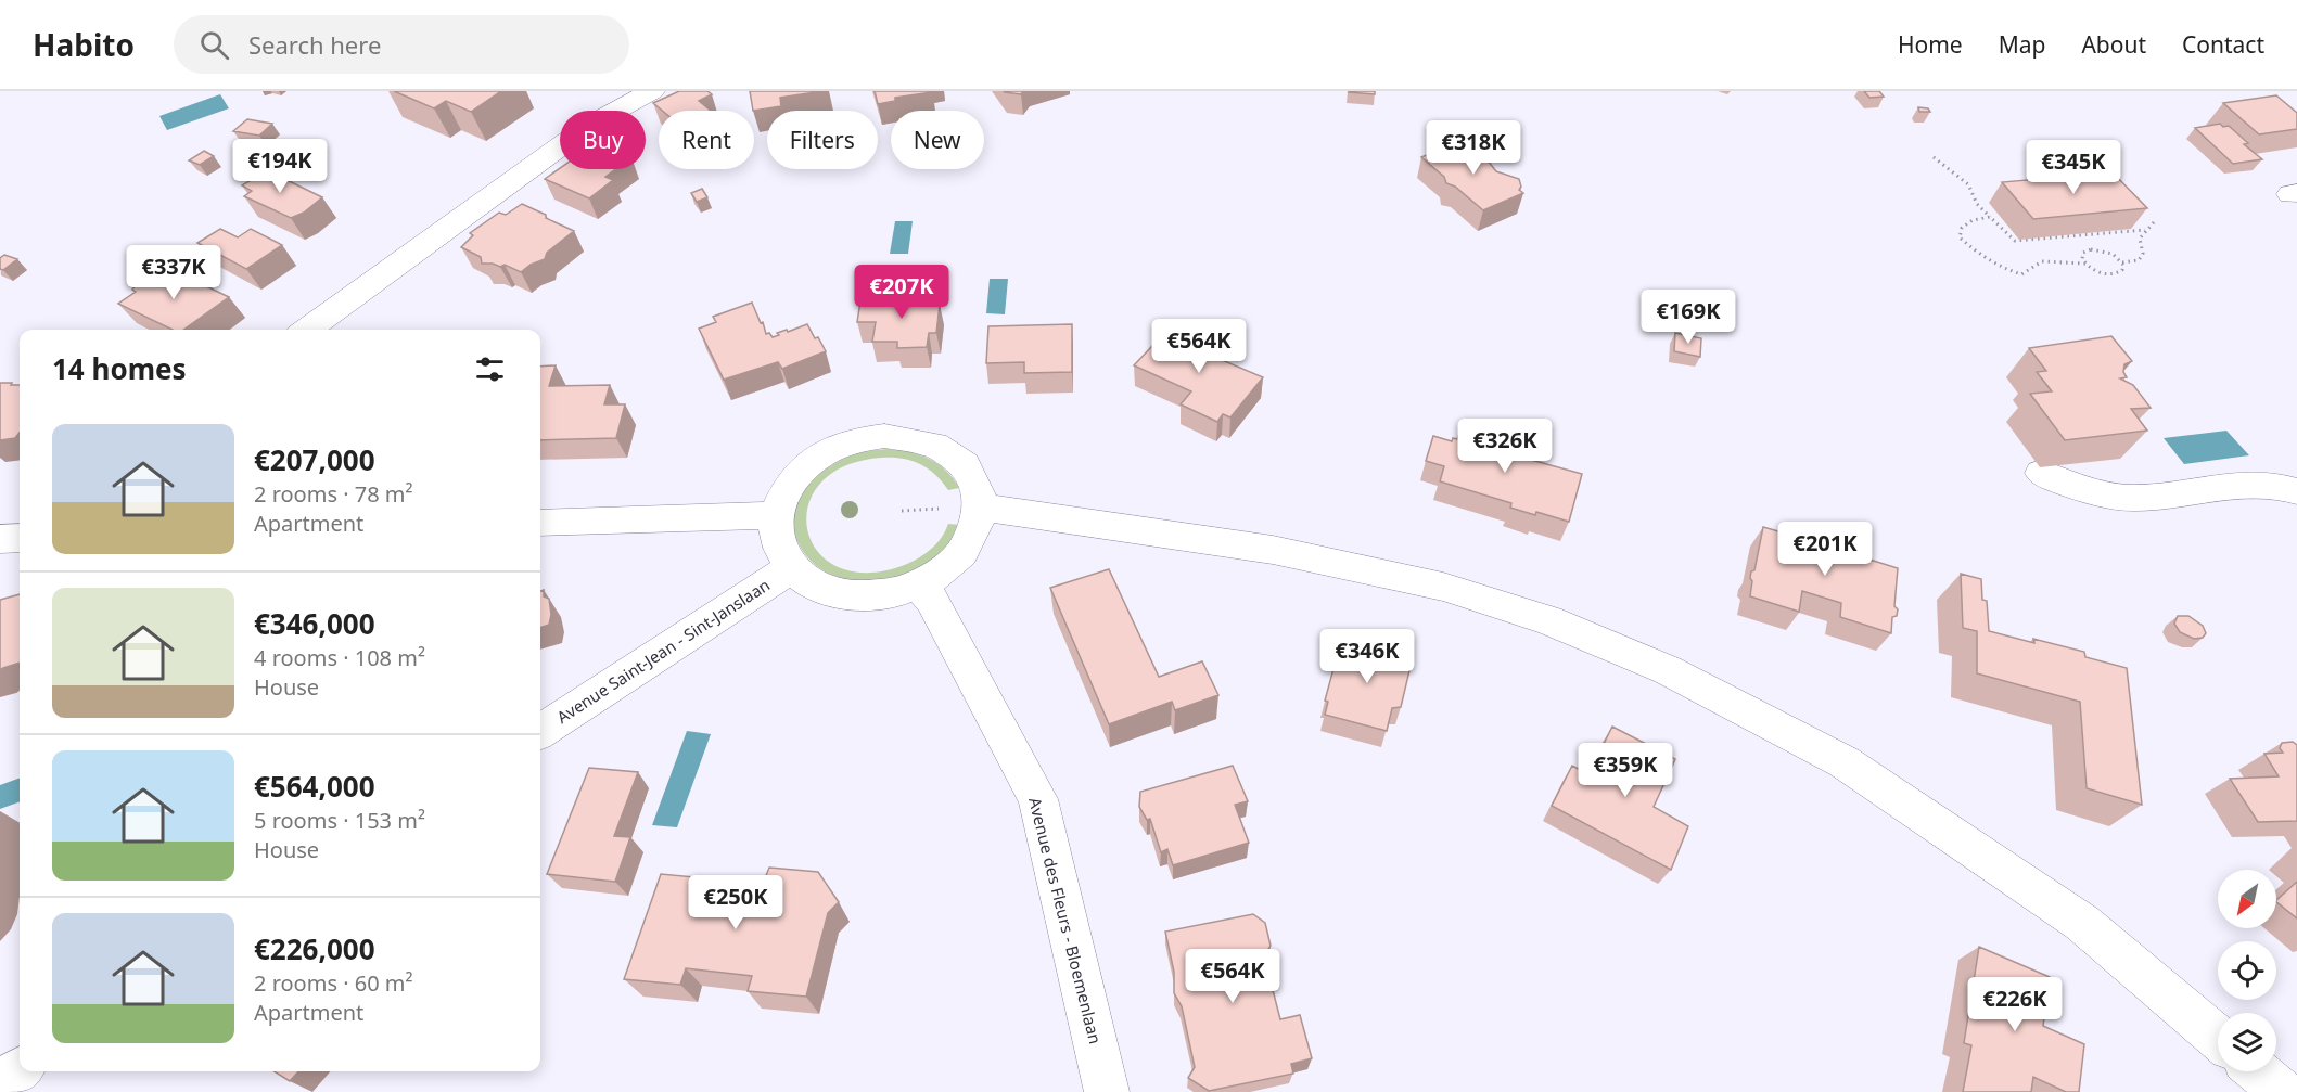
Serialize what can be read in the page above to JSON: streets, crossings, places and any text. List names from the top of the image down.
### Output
{
  "streets": {
    "street": ["Avenue Saint-Jean - Sint-Janslaan", "Avenue des Fleurs - Bloemenlaan"]
  },
  "crossings": [
    ["Avenue Saint-Jean - Sint-Janslaan", "Avenue des Fleurs - Bloemenlaan"]
  ],
  "north": "bottom left",
  "page": {
    "header": "Habito",
    "search": "Search here",
    "nav": [
      "Home",
      "Map",
      "About",
      "Contact"
    ],
    "chip": [
      "Buy",
      "Rent",
      "Filters",
      "New"
    ],
    "price": [
      "€318K",
      "€194K",
      "€345K",
      "€337K",
      "€207K",
      "€169K",
      "€564K",
      "€326K",
      "€201K",
      "€346K",
      "€359K",
      "€250K",
      "€564K",
      "€226K"
    ],
    "heading": "14 homes",
    "list": [
      {
        "name": "€207,000",
        "note": "2 rooms · 78 m² · Apartment"
      },
      {
        "name": "€346,000",
        "note": "4 rooms · 108 m² · House"
      },
      {
        "name": "€564,000",
        "note": "5 rooms · 153 m² · House"
      },
      {
        "name": "€226,000",
        "note": "2 rooms · 60 m² · Apartment"
      }
    ]
  }
}
